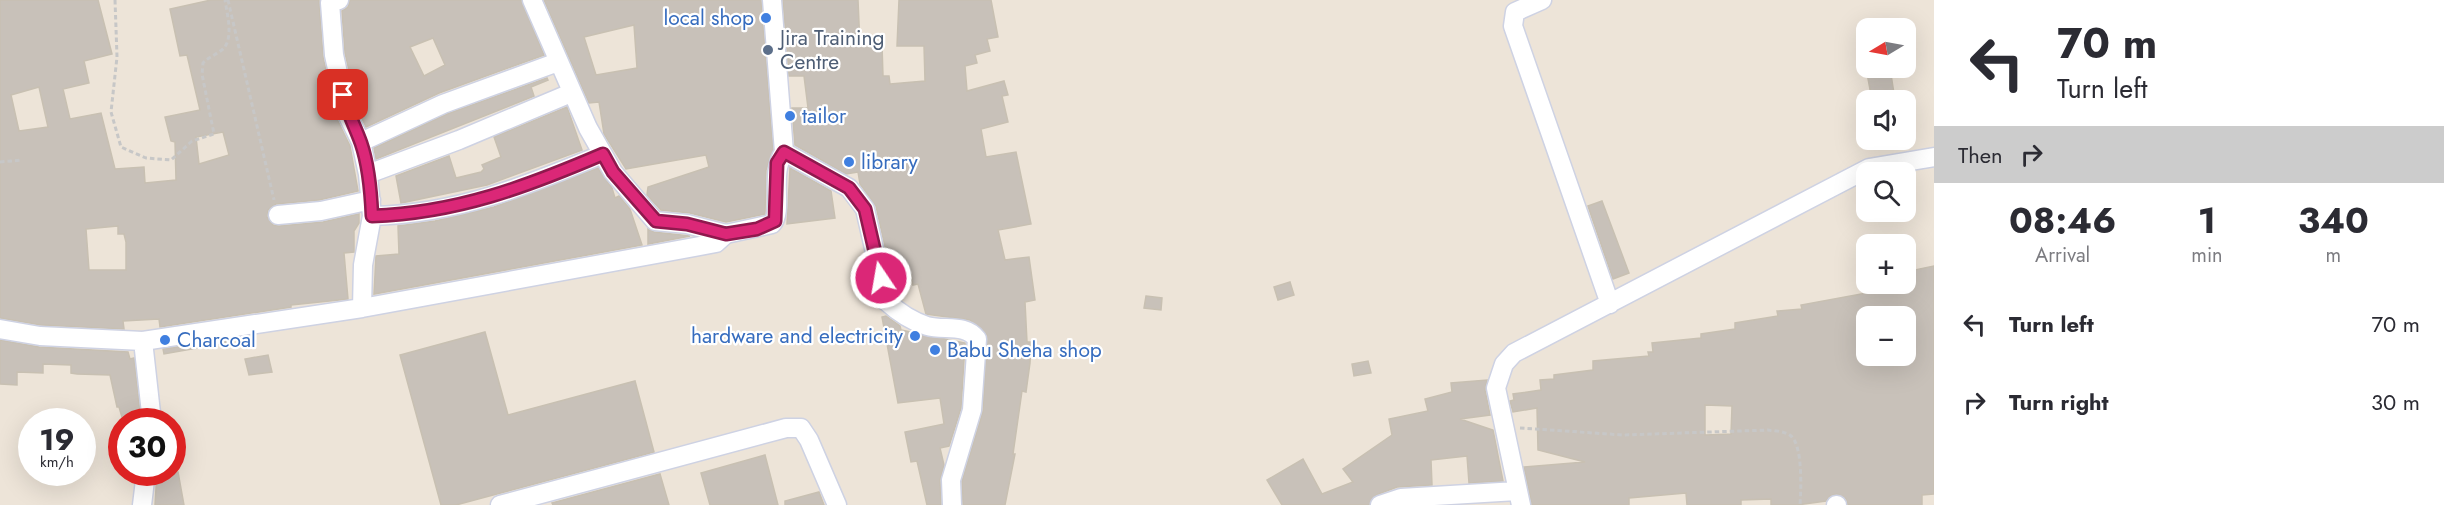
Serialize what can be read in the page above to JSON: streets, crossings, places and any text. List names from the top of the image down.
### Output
{
  "places": [
    "local shop",
    "Jira Training Centre",
    "tailor",
    "library",
    "hardware and electricity",
    "Charcoal",
    "Babu Sheha shop"
  ],
  "north": "left",
  "page": {
    "turn": ["70 m", "Turn left"],
    "map_buttons": ["+", "−"],
    "then": "Then",
    "eta": [
      "08:46",
      "Arrival",
      "1",
      "min",
      "340",
      "m"
    ],
    "list": [
      {
        "name": "Turn left",
        "value": "70 m"
      },
      {
        "name": "Turn right",
        "value": "30 m"
      }
    ],
    "speed": "19 km/h",
    "limit": "30"
  }
}
